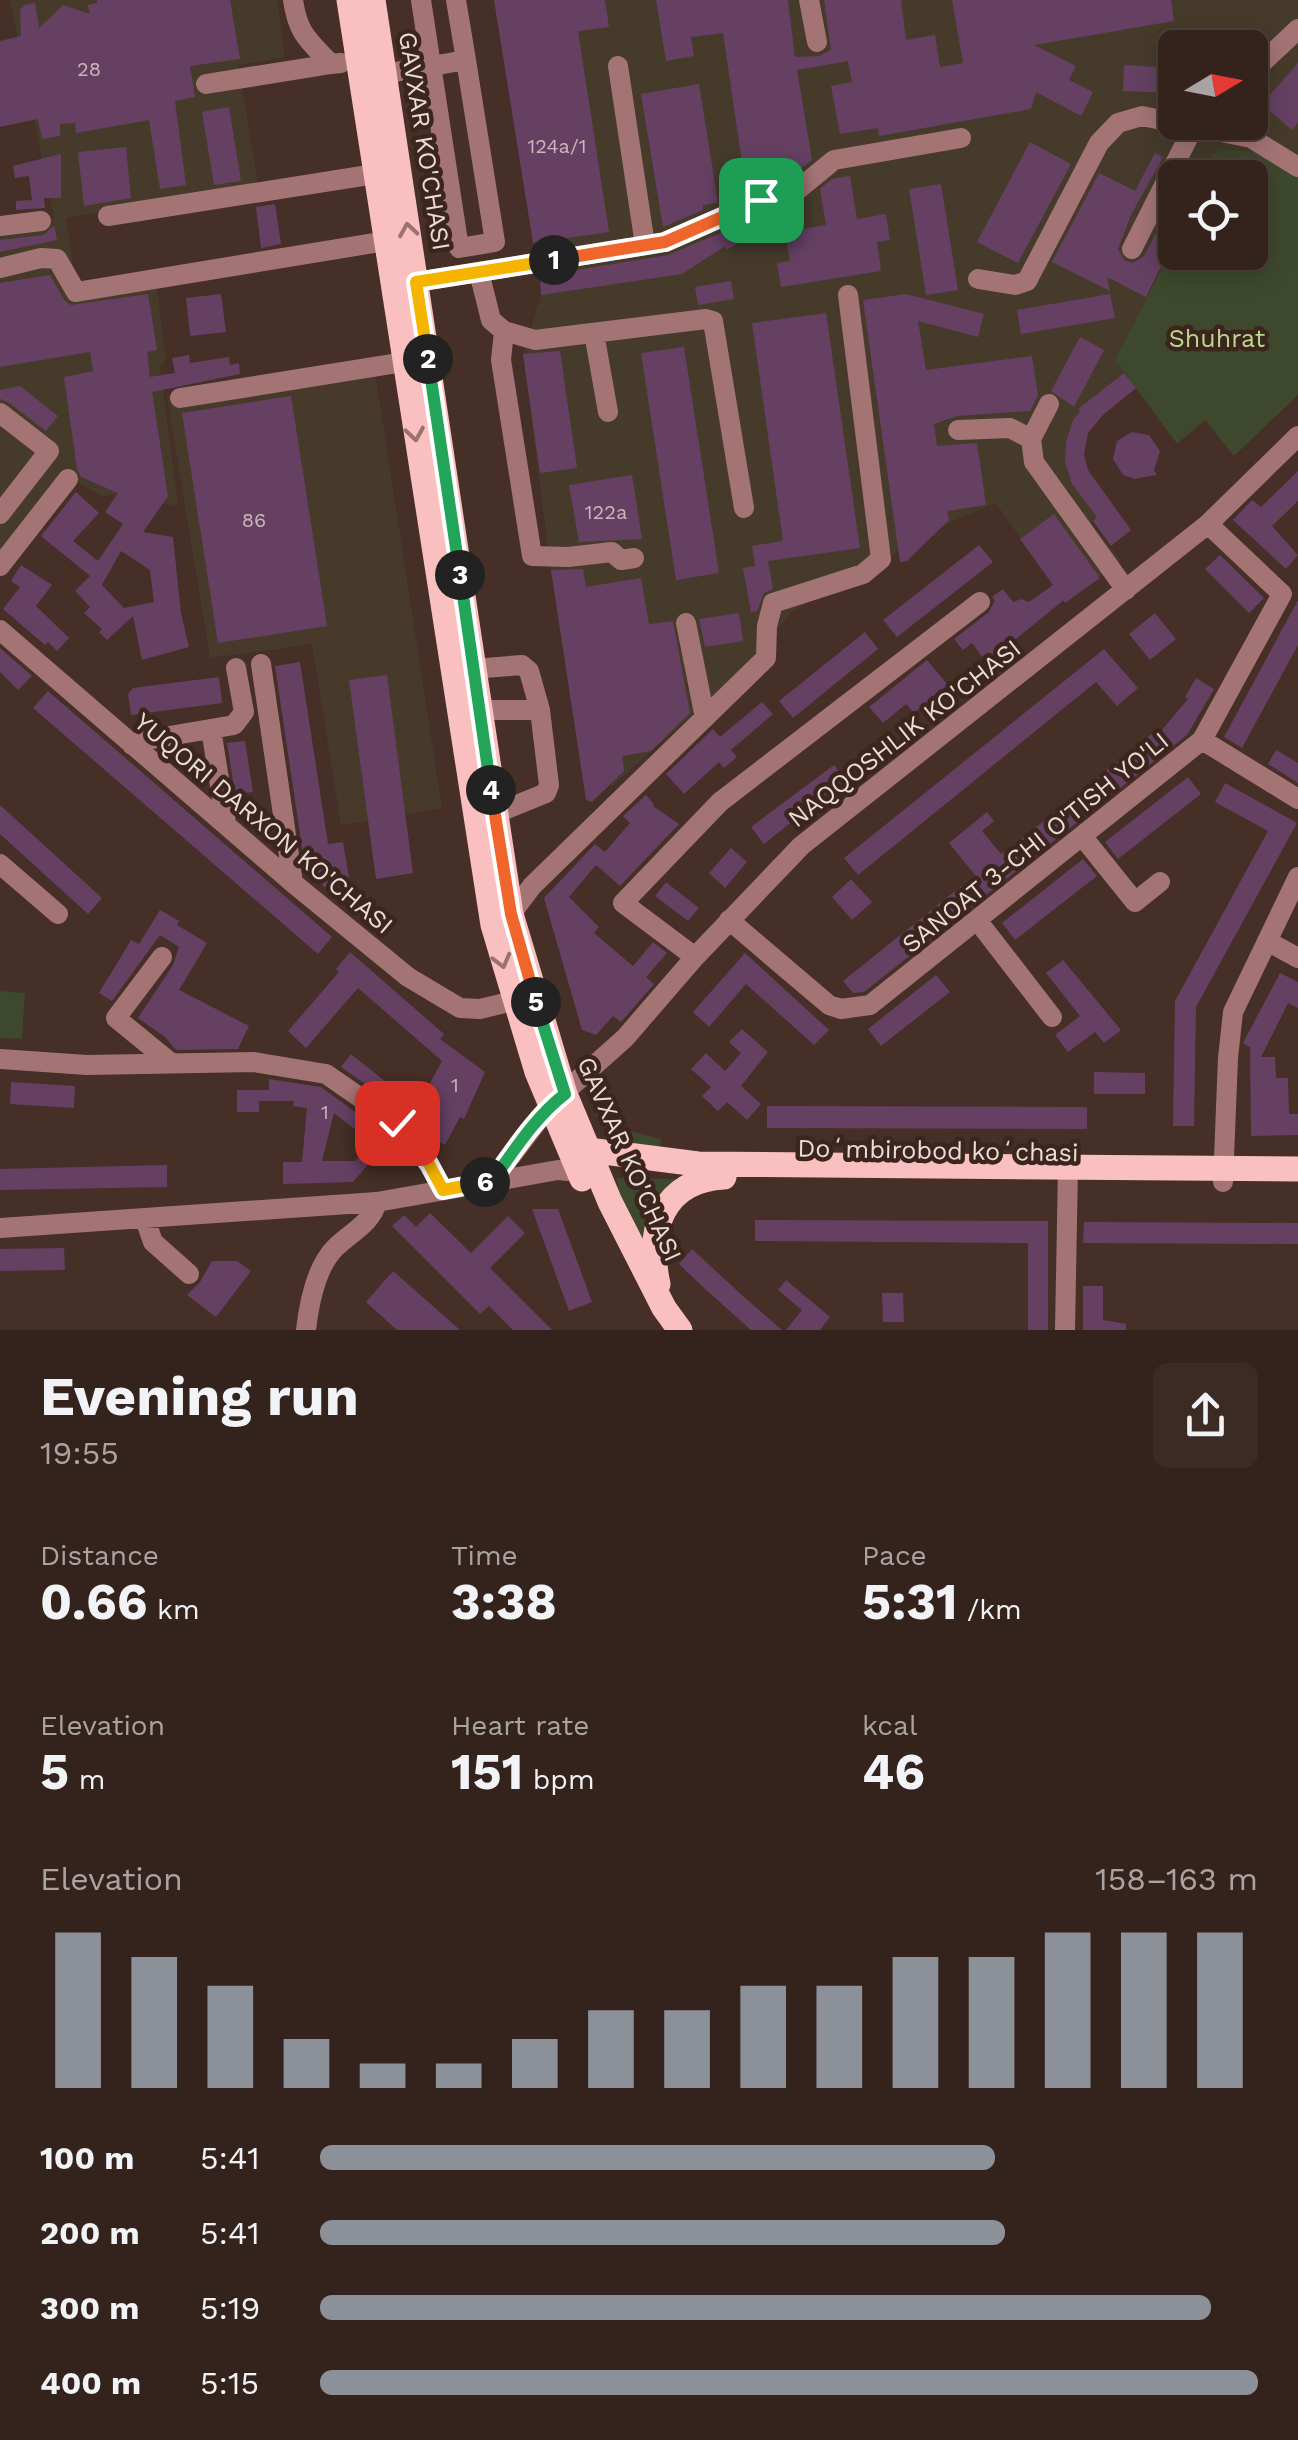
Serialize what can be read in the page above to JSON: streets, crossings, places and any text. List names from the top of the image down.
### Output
{
  "streets": {
    "main road": ["GAVXAR KO'CHASI", "Doʻmbirobod koʻchasi"],
    "street": ["NAQQOSHLIK KO'CHASI", "YUQORI DARXON KO'CHASI", "SANOAT 3-CHI O'TISH YO'LI"]
  },
  "crossings": [
    ["GAVXAR KO'CHASI", "NAQQOSHLIK KO'CHASI"],
    ["GAVXAR KO'CHASI", "YUQORI DARXON KO'CHASI"],
    ["GAVXAR KO'CHASI", "Doʻmbirobod koʻchasi"],
    ["NAQQOSHLIK KO'CHASI", "SANOAT 3-CHI O'TISH YO'LI"]
  ],
  "parks": ["Shuhrat"],
  "house_numbers": [
    "28",
    "124a/1",
    "122a",
    "86",
    "1",
    "1"
  ],
  "north": "right",
  "page": {
    "pins": [
      "1",
      "2",
      "3",
      "4",
      "5",
      "6"
    ],
    "heading": ["Evening run", "19:55"],
    "stats": [
      ["Distance", "0.66 km"],
      ["Time", "3:38"],
      ["Pace", "5:31 /km"],
      ["Elevation", "5 m"],
      ["Heart rate", "151 bpm"],
      ["kcal", "46"]
    ],
    "chart": ["Elevation", "158–163 m"],
    "list": [
      {
        "name": "100 m",
        "note": "5:41"
      },
      {
        "name": "200 m",
        "note": "5:41"
      },
      {
        "name": "300 m",
        "note": "5:19"
      },
      {
        "name": "400 m",
        "note": "5:15"
      }
    ]
  }
}
